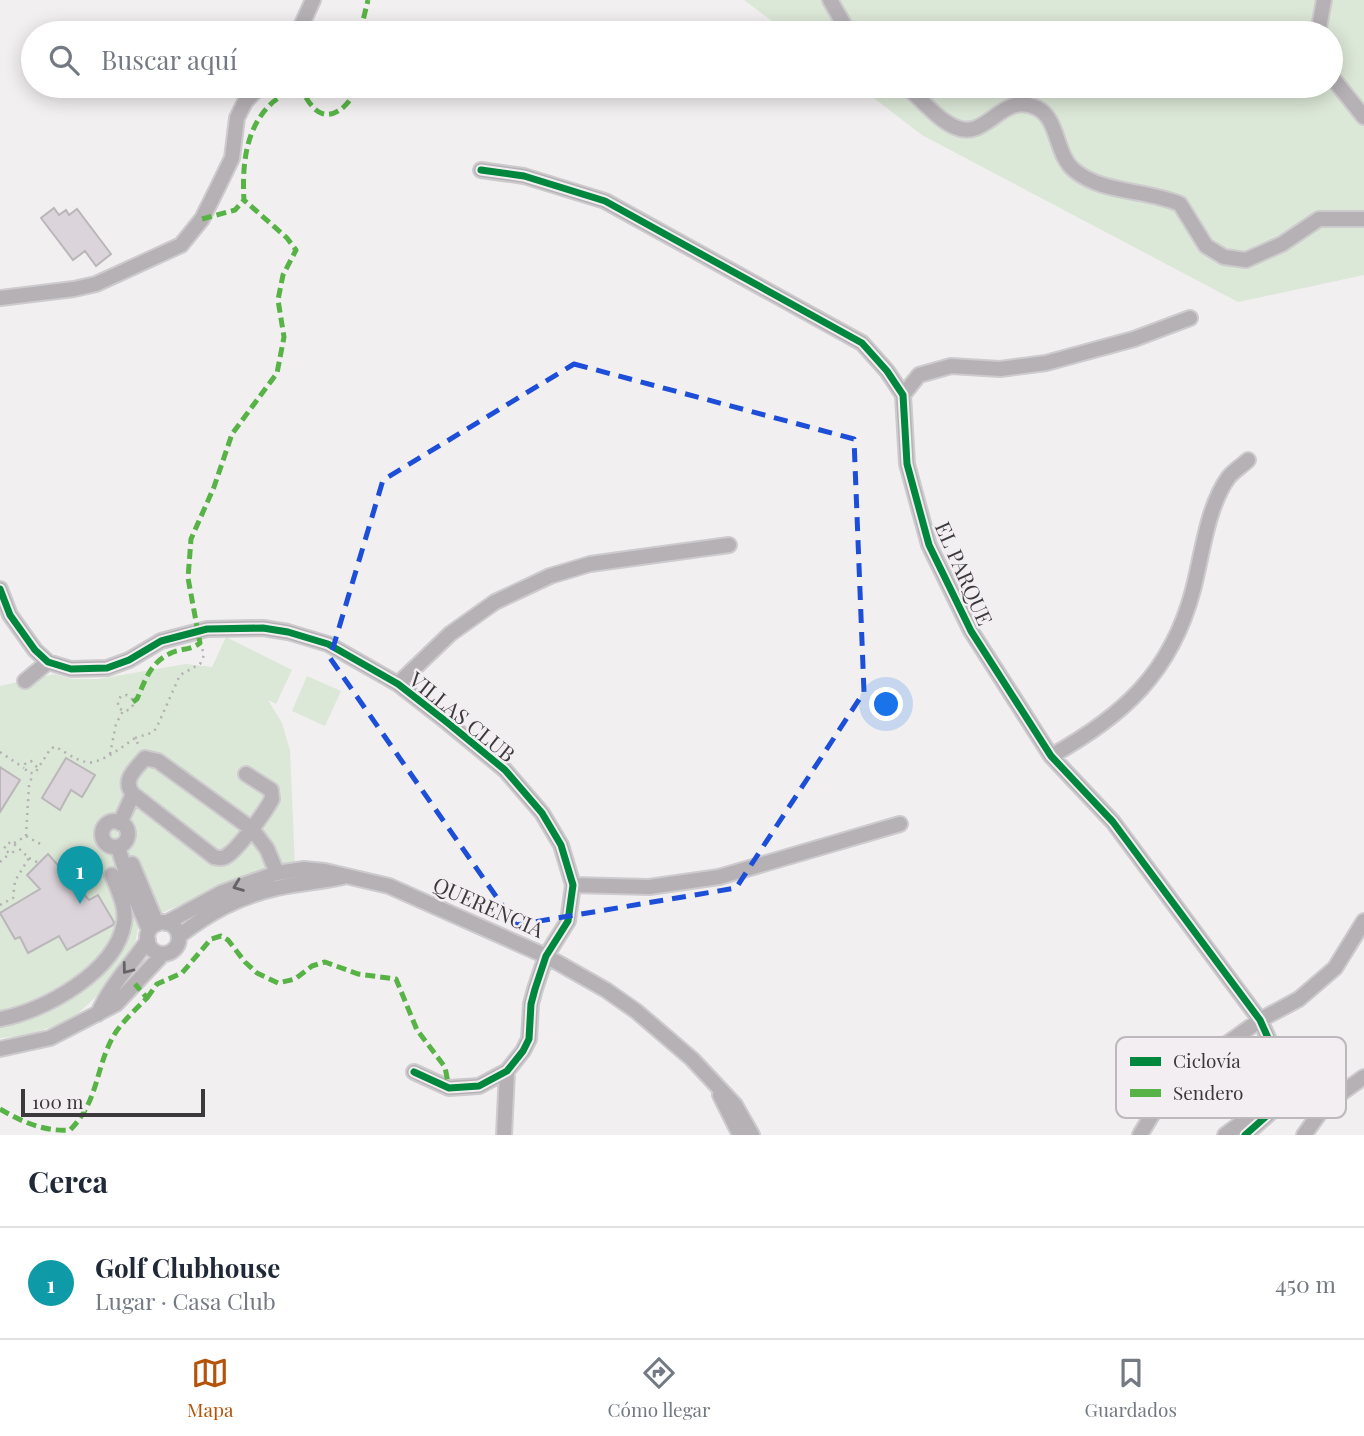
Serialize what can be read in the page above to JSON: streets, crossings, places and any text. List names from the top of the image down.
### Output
{
  "streets": {
    "street": ["EL PARQUE", "VILLAS CLUB", "QUERENCIA"]
  },
  "crossings": [
    ["VILLAS CLUB", "QUERENCIA"]
  ],
  "legend": ["Ciclovía", "Sendero"],
  "scale_bar": "100 m",
  "page": {
    "search": "Buscar aquí",
    "pins": "1",
    "scale": "100 m",
    "heading": "Cerca",
    "list": [
      {
        "mark": "1",
        "name": "Golf Clubhouse",
        "note": "Lugar · Casa Club",
        "value": "450 m"
      }
    ],
    "nav": ["Mapa", "Cómo llegar", "Guardados"]
  }
}
